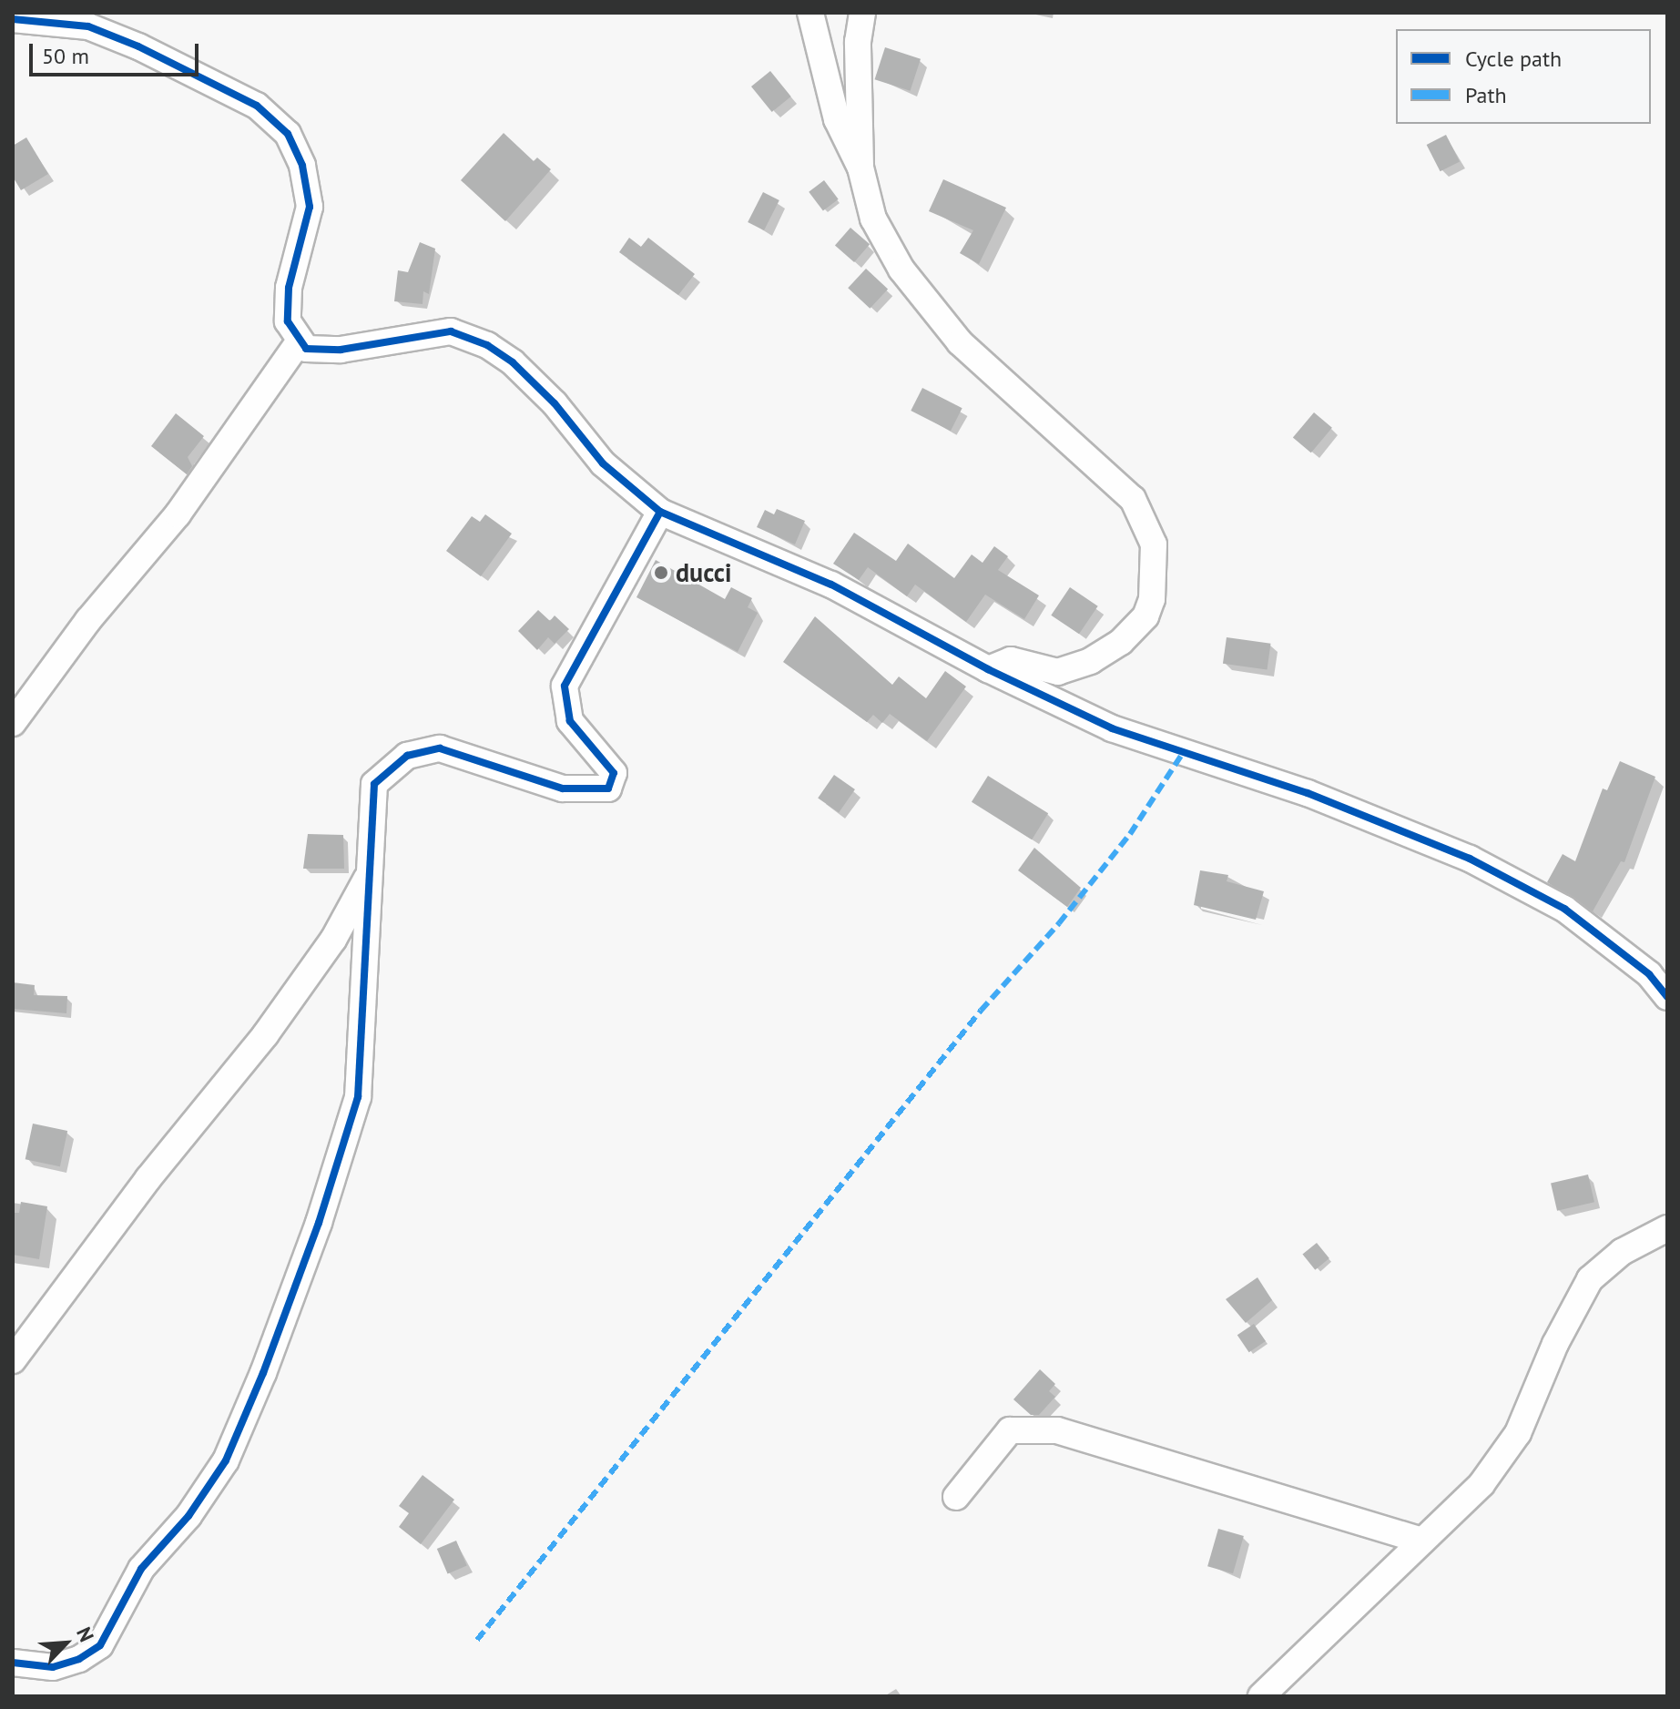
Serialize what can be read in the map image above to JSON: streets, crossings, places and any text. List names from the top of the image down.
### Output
{
  "places": ["ducci"],
  "legend": ["Cycle path", "Path"],
  "scale_bar": "50 m",
  "north": "top right"
}
